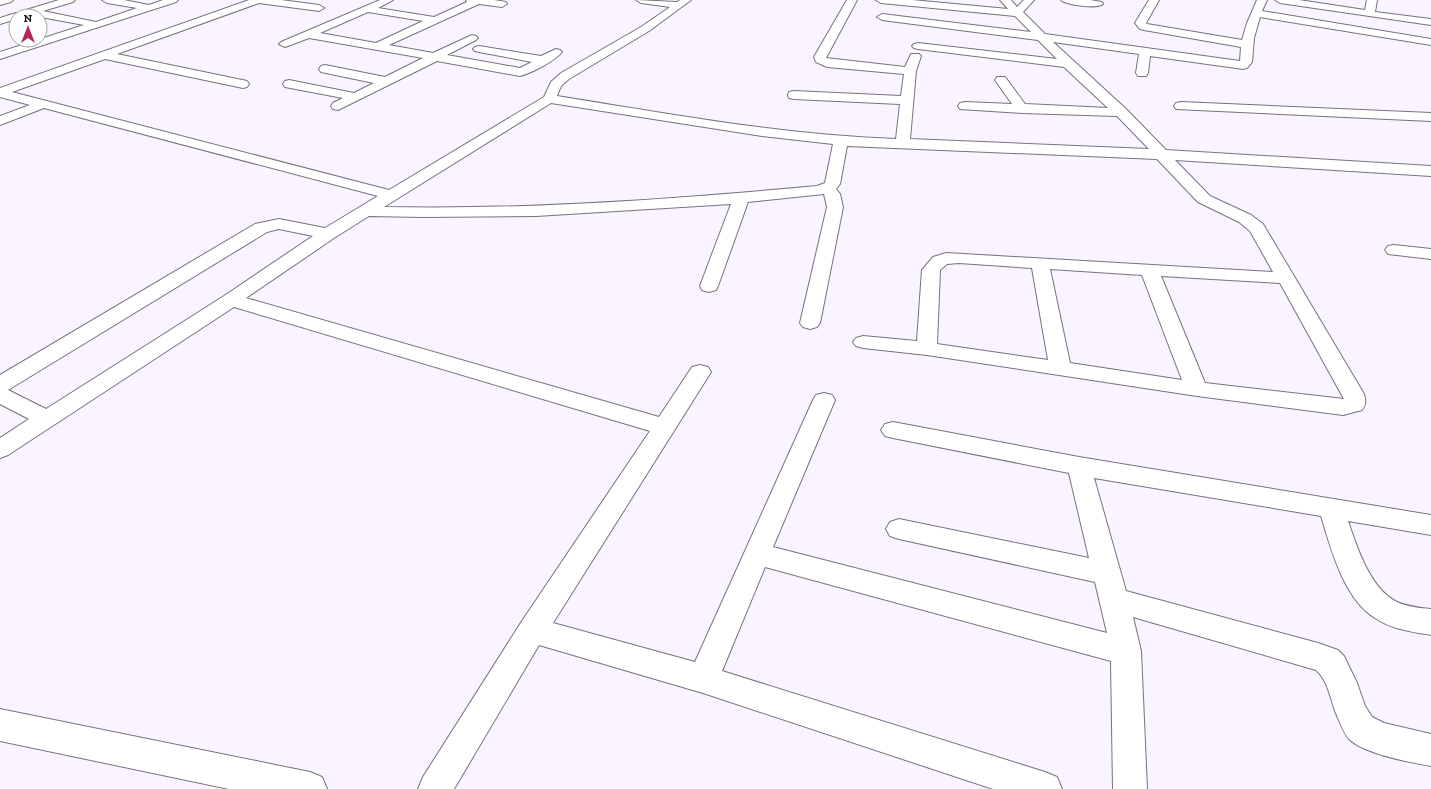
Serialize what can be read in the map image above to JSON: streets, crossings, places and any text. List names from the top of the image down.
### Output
{
  "north": "top"
}
